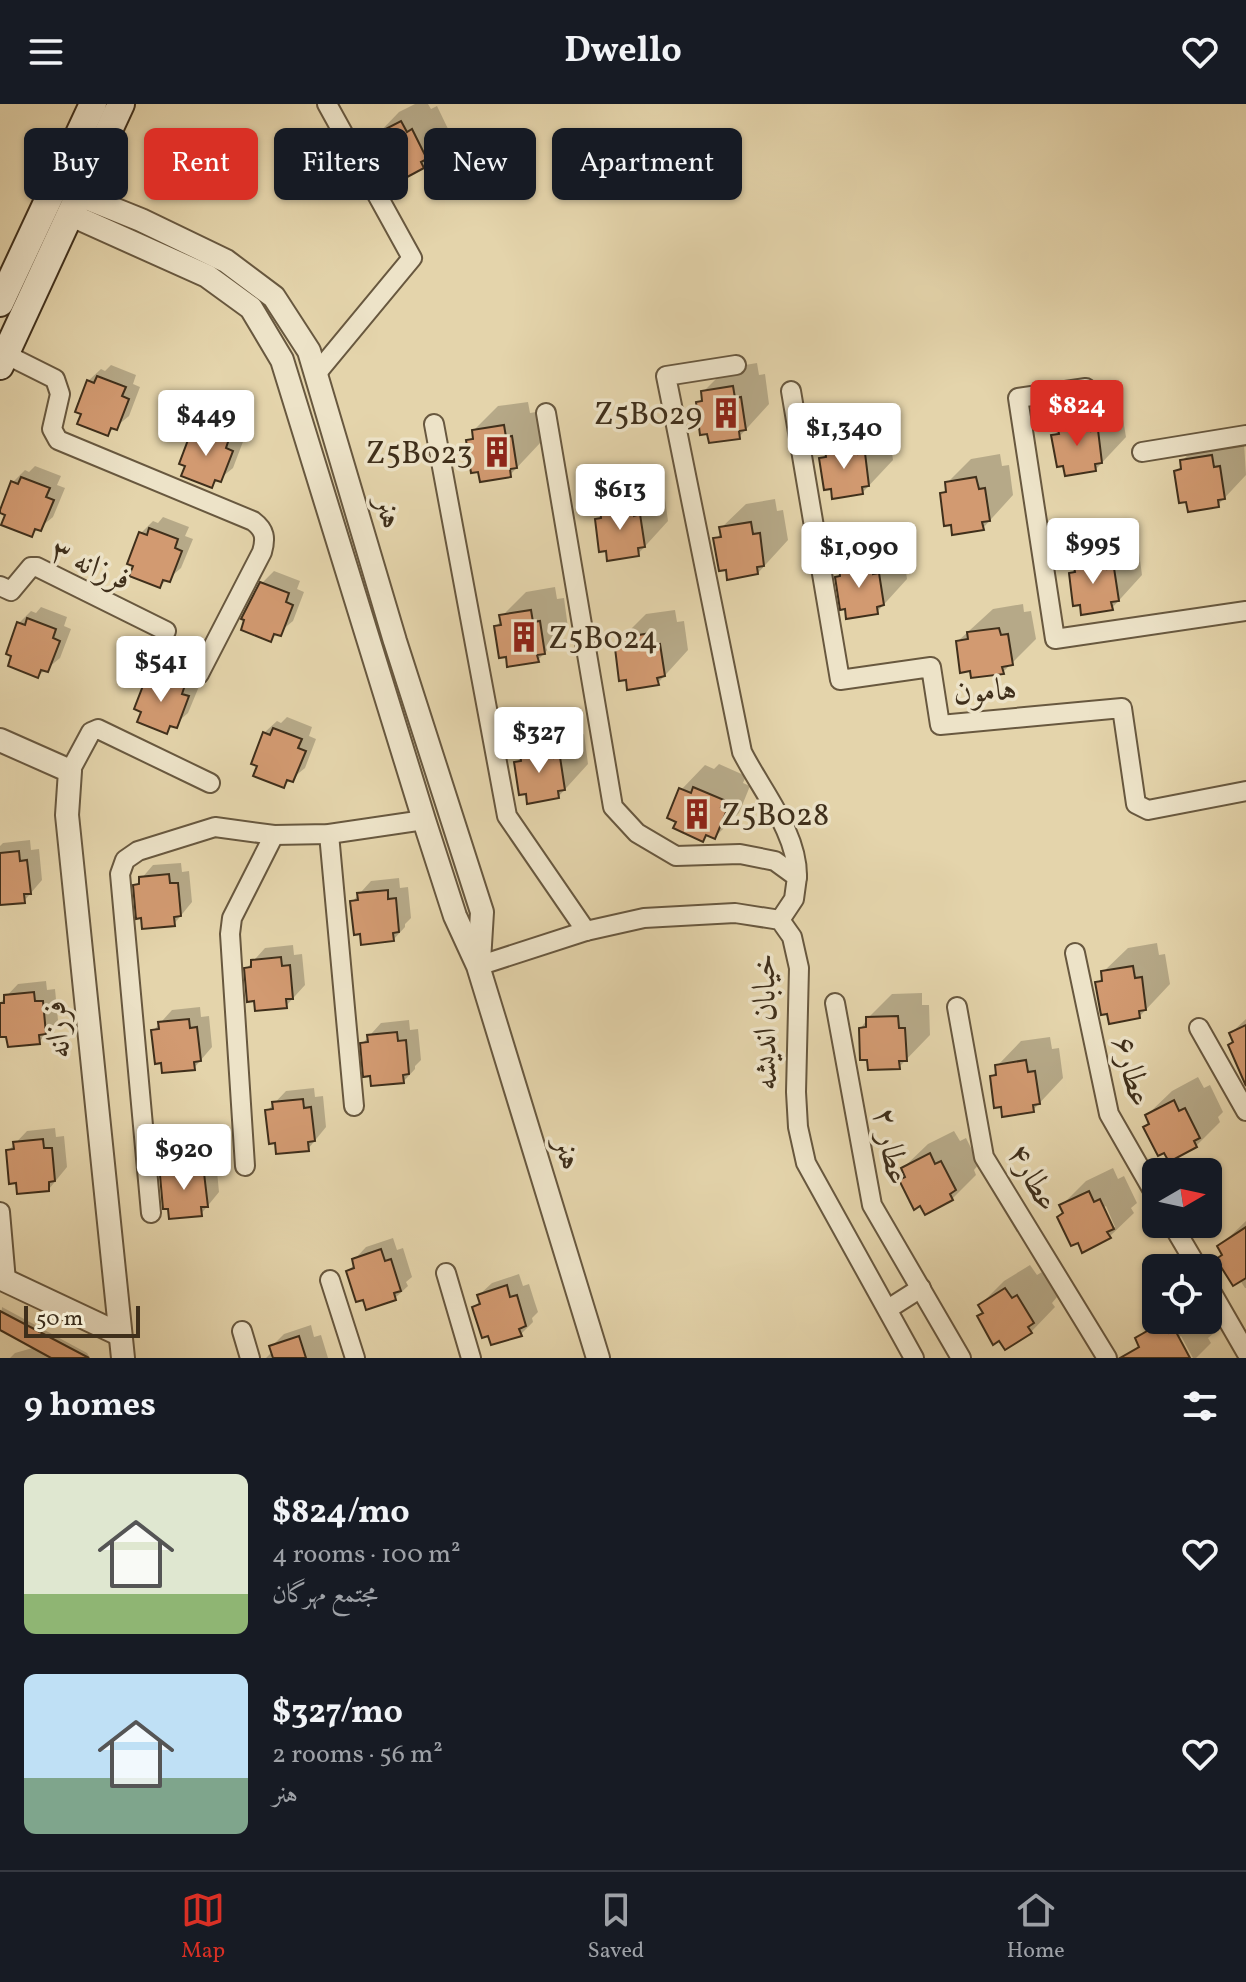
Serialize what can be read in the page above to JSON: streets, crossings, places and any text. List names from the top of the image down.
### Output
{
  "streets": {
    "street": [
      "هنر",
      "فرزانه ۳",
      "هامون",
      "خیابان اندیشه",
      "فرزانه",
      "عطار۶",
      "عطار ۲",
      "عطار۴"
    ]
  },
  "crossings": [
    ["هنر", "خیابان اندیشه"]
  ],
  "places": {
    "building": [
      "Z5B029",
      "Z5B023",
      "Z5B024",
      "Z5B028"
    ]
  },
  "scale_bar": "50 m",
  "north": "right",
  "page": {
    "header": "Dwello",
    "chip": [
      "Buy",
      "Rent",
      "Filters",
      "New",
      "Apartment"
    ],
    "price": [
      "$824",
      "$449",
      "$1,340",
      "$613",
      "$995",
      "$1,090",
      "$541",
      "$327",
      "$920"
    ],
    "scale": "50 m",
    "heading": "9 homes",
    "list": [
      {
        "name": "$824/mo",
        "note": "4 rooms · 100 m² · مجتمع مهرگان"
      },
      {
        "name": "$327/mo",
        "note": "2 rooms · 56 m² · هنر"
      }
    ],
    "tabs": ["Map", "Saved", "Home"]
  }
}
